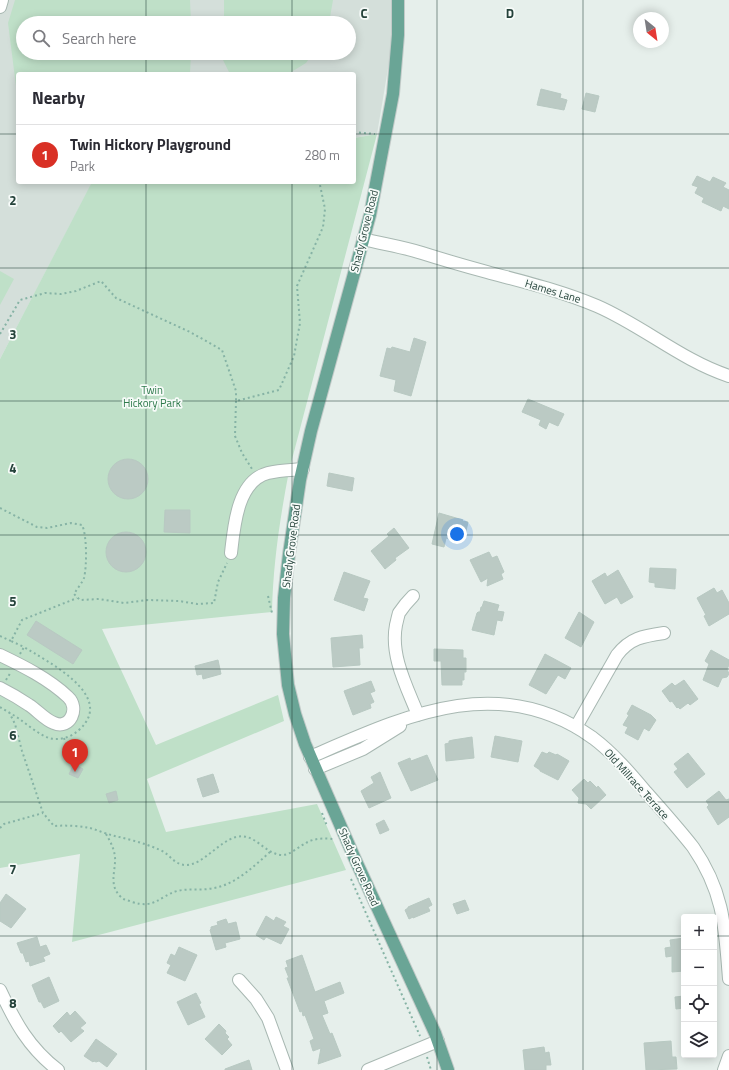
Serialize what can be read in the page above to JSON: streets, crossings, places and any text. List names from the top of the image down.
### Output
{
  "streets": {
    "main road": ["Shady Grove Road"],
    "street": ["Hames Lane", "Old Millrace Terrace"]
  },
  "crossings": [
    ["Shady Grove Road", "Hames Lane"],
    ["Shady Grove Road", "Old Millrace Terrace"]
  ],
  "parks": ["Twin Hickory Park"],
  "north": "bottom right",
  "page": {
    "search": "Search here",
    "heading": "Nearby",
    "list": [
      {
        "mark": "1",
        "name": "Twin Hickory Playground",
        "note": "Park",
        "value": "280 m"
      }
    ],
    "pins": "1",
    "map_buttons": ["+", "−"]
  },
  "grid": {
    "columns": ["C", "D"],
    "rows": [
      "2",
      "3",
      "4",
      "5",
      "6",
      "7",
      "8"
    ]
  }
}
